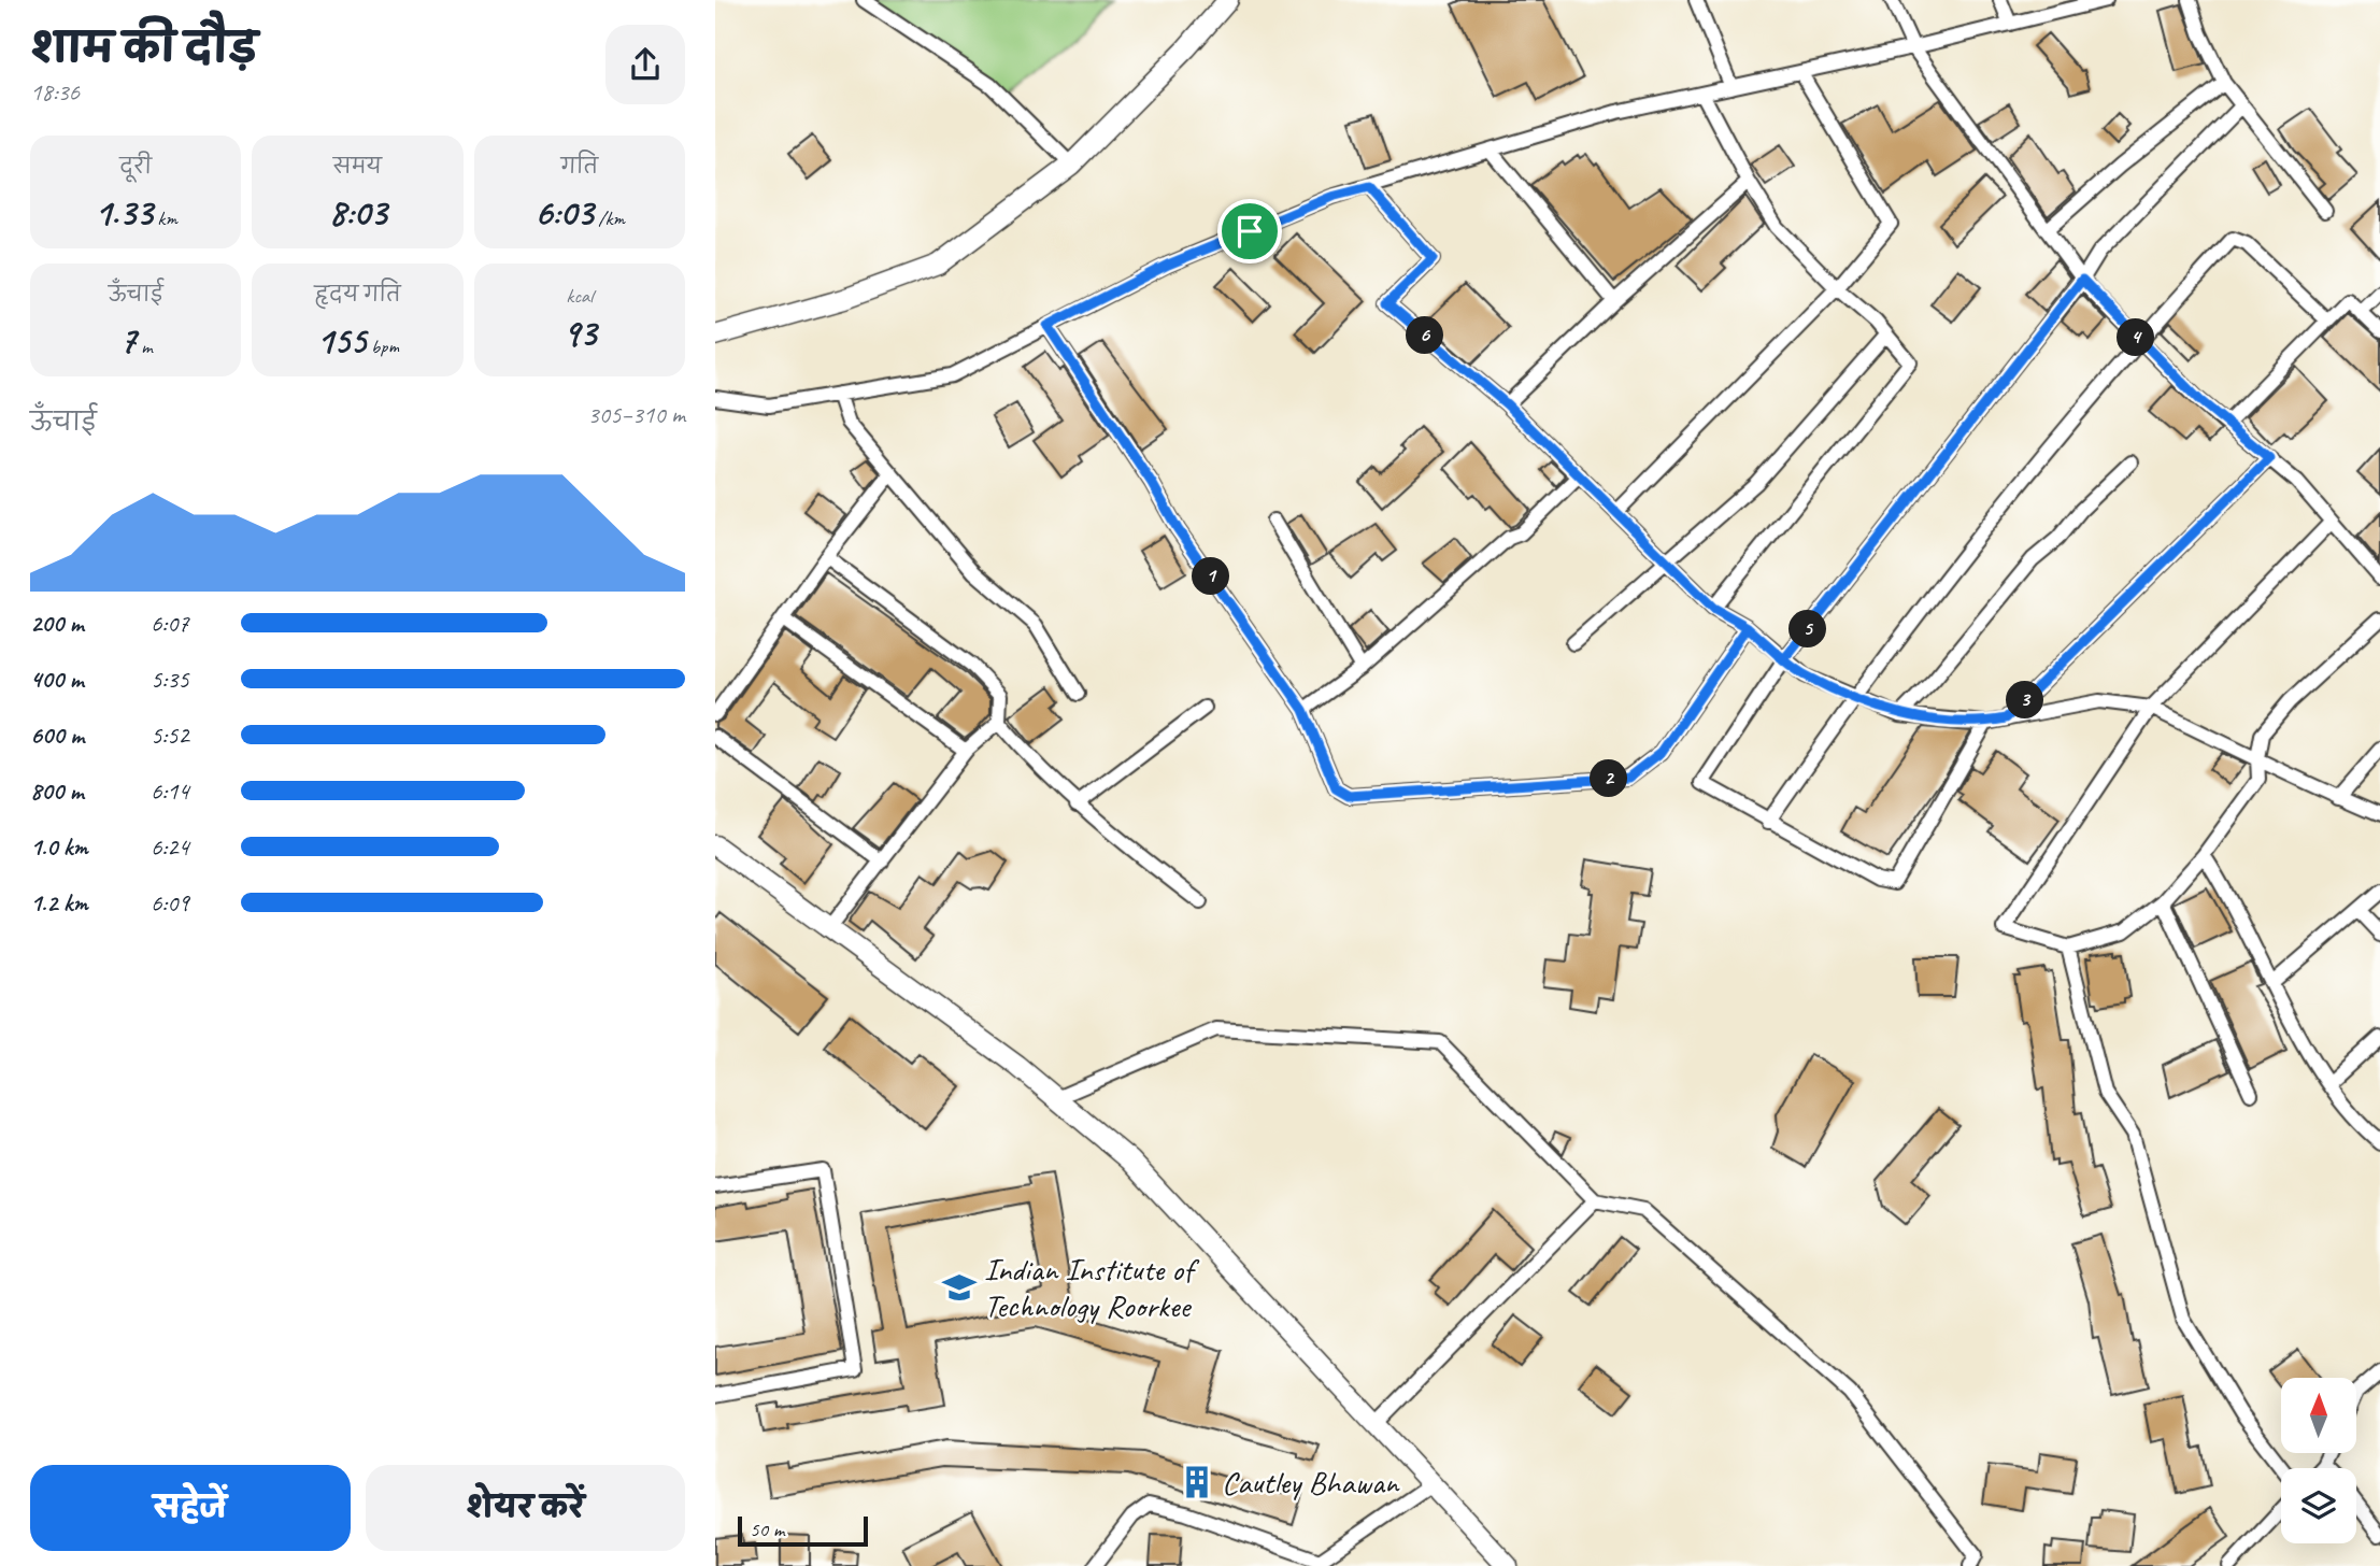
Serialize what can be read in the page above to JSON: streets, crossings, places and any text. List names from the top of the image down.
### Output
{
  "places": {
    "school or university": ["Indian Institute of Technology Roorkee"],
    "building": ["Cautley Bhawan"]
  },
  "scale_bar": "50 m",
  "north": "top",
  "page": {
    "heading": ["शाम की दौड़", "18:36"],
    "stats": [
      ["दूरी", "1.33 km"],
      ["समय", "8:03"],
      ["गति", "6:03 /km"],
      ["ऊँचाई", "7 m"],
      ["हृदय गति", "155 bpm"],
      ["kcal", "93"]
    ],
    "pins": [
      "6",
      "4",
      "1",
      "5",
      "3",
      "2"
    ],
    "chart": ["ऊँचाई", "305–310 m"],
    "list": [
      {
        "name": "200 m",
        "note": "6:07"
      },
      {
        "name": "400 m",
        "note": "5:35"
      },
      {
        "name": "600 m",
        "note": "5:52"
      },
      {
        "name": "800 m",
        "note": "6:14"
      },
      {
        "name": "1.0 km",
        "note": "6:24"
      },
      {
        "name": "1.2 km",
        "note": "6:09"
      }
    ],
    "buttons": ["सहेजें", "शेयर करें"],
    "scale": "50 m"
  }
}
